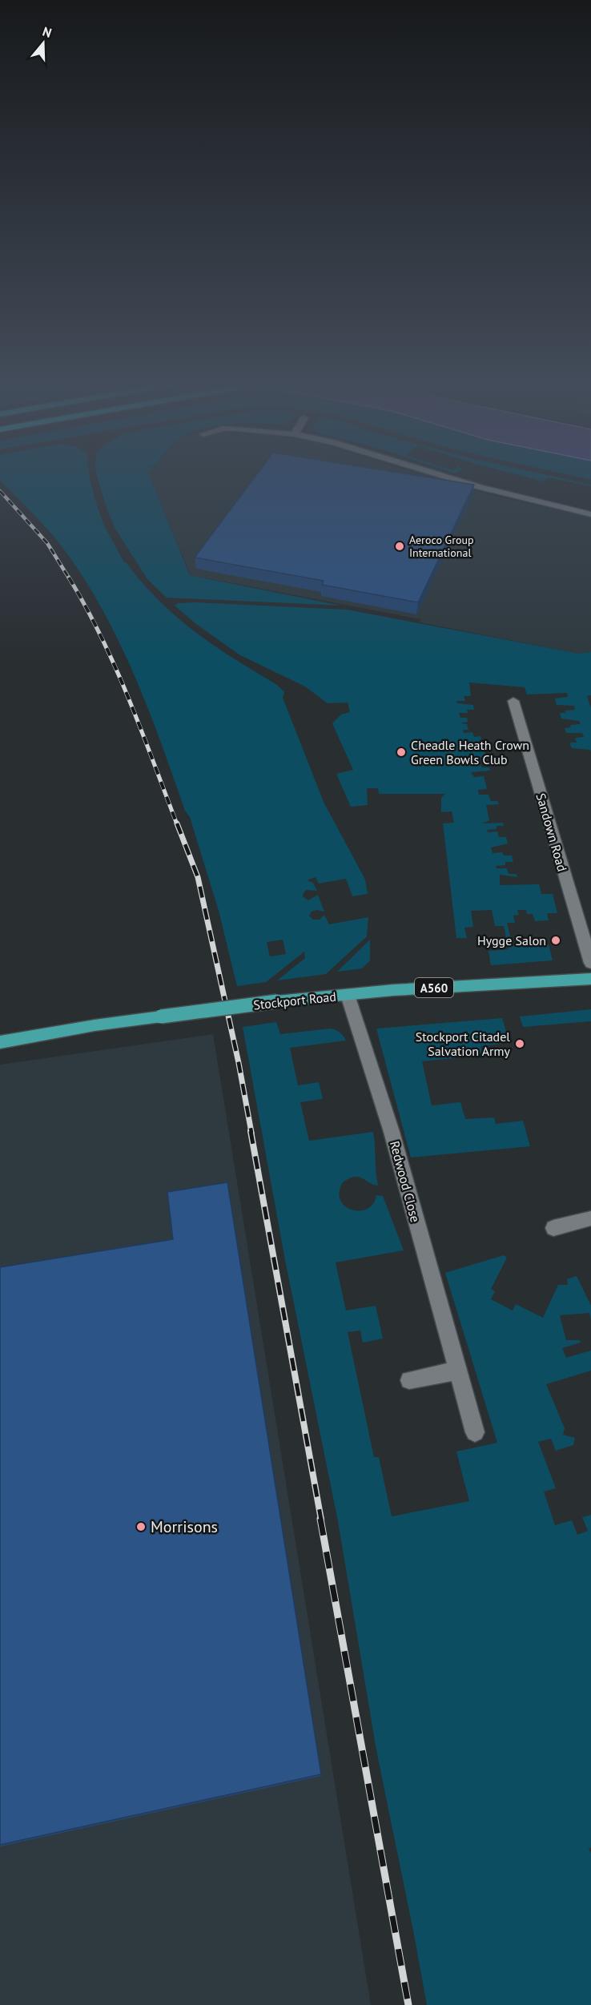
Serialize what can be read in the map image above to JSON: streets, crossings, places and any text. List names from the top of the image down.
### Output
{
  "streets": {
    "main road": ["A560", "Stockport Road"],
    "street": ["Sandown Road", "Redwood Close"]
  },
  "crossings": [
    ["Stockport Road", "Redwood Close"]
  ],
  "places": [
    "Aeroco Group International",
    "Cheadle Heath Crown Green Bowls Club",
    "Hygge Salon",
    "Stockport Citadel Salvation Army",
    "Morrisons"
  ],
  "north": "top"
}
